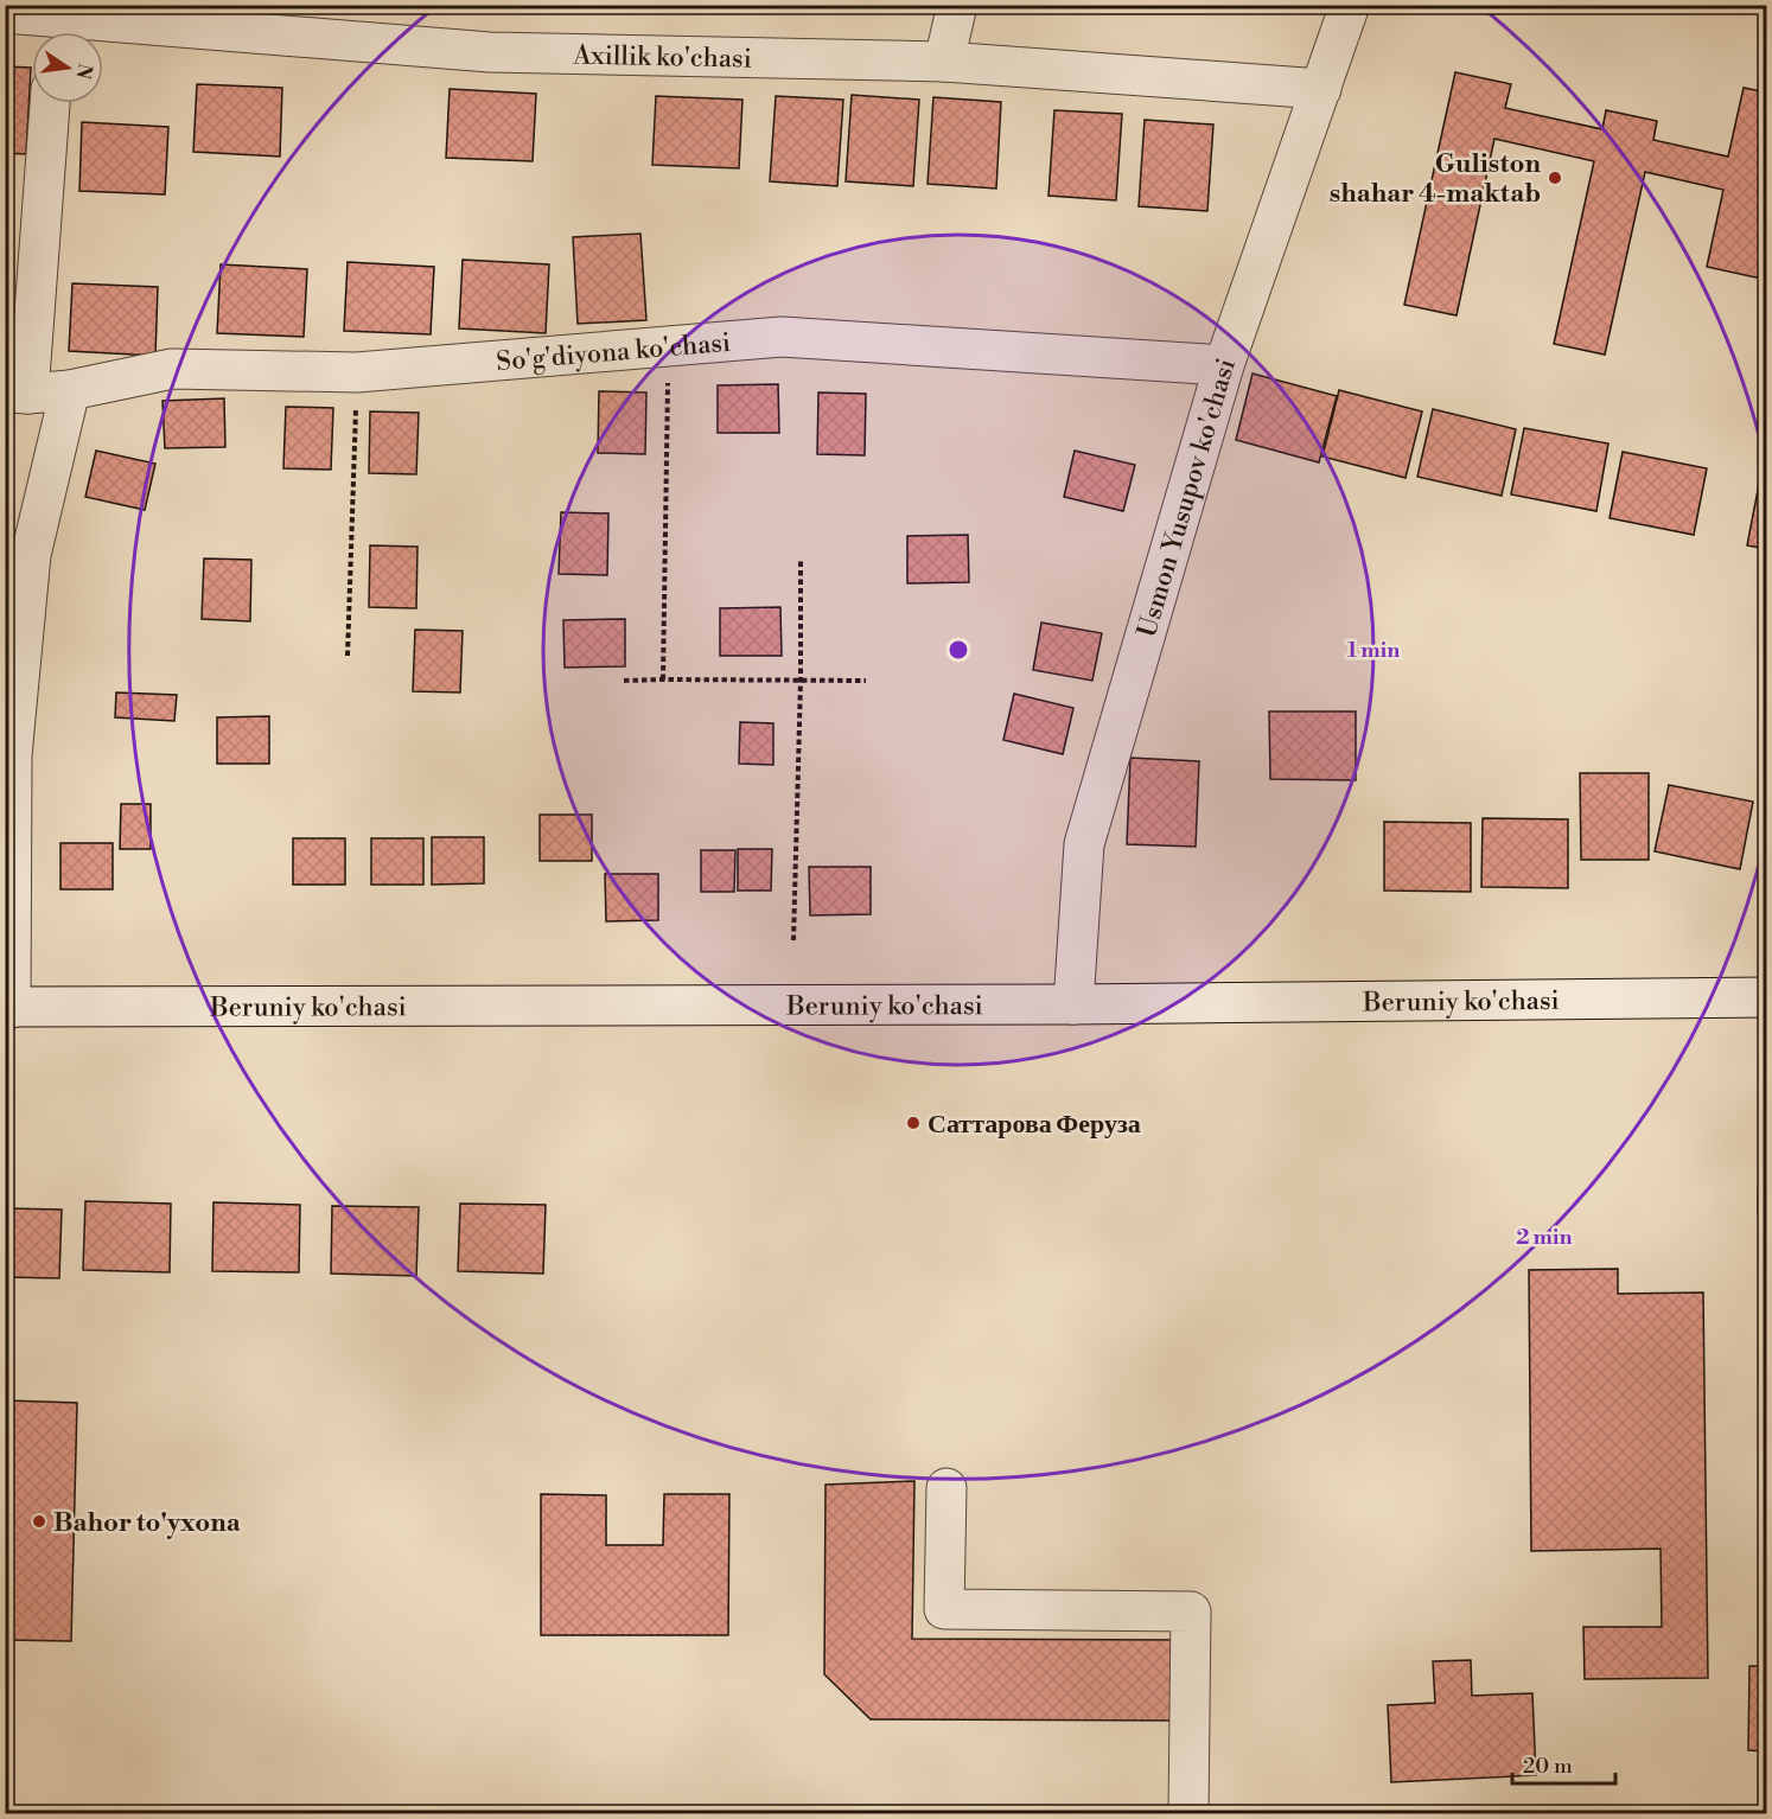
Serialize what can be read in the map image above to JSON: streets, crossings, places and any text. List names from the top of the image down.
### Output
{
  "streets": {
    "street": [
      "Axillik ko'chasi",
      "So'g'diyona ko'chasi",
      "Usmon Yusupov ko'chasi",
      "Beruniy ko'chasi"
    ]
  },
  "crossings": [
    ["Axillik ko'chasi", "Usmon Yusupov ko'chasi"],
    ["So'g'diyona ko'chasi", "Usmon Yusupov ko'chasi"],
    ["Usmon Yusupov ko'chasi", "Beruniy ko'chasi"]
  ],
  "places": ["Guliston shahar 4-maktab", "Саттарова Феруза", "Bahor to'yxona"],
  "scale_bar": "20 m",
  "north": "right",
  "rings": ["1 min", "2 min"]
}
